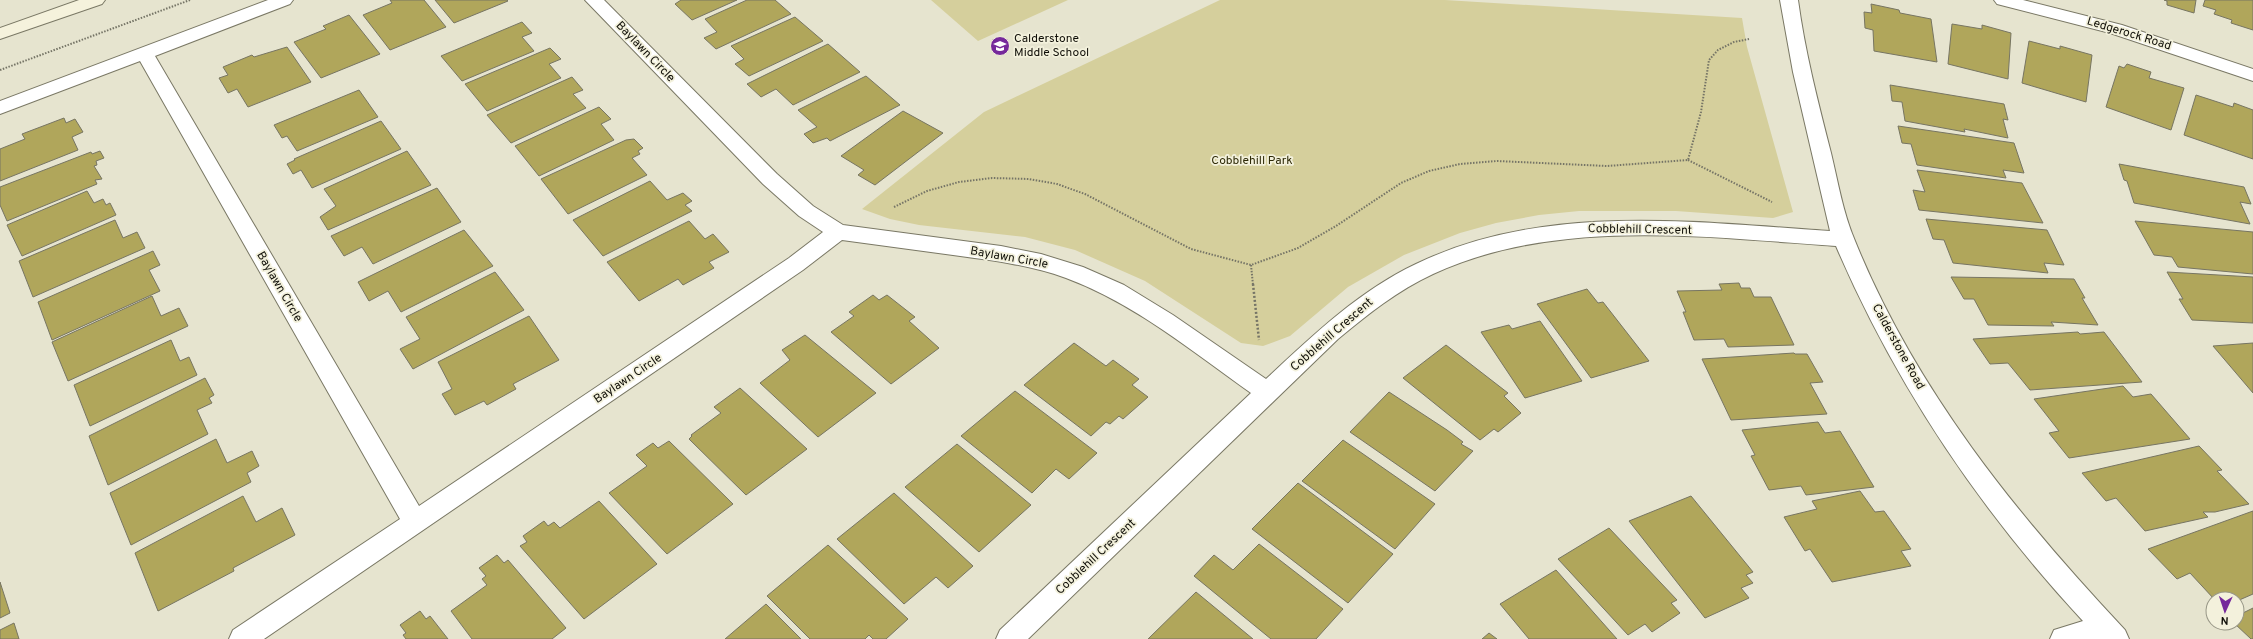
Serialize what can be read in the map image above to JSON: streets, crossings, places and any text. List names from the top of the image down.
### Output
{
  "streets": {
    "street": [
      "Ledgerock Road",
      "Baylawn Circle",
      "Cobblehill Crescent",
      "Calderstone Road"
    ]
  },
  "crossings": [
    ["Baylawn Circle", "Cobblehill Crescent"],
    ["Cobblehill Crescent", "Calderstone Road"]
  ],
  "parks": ["Cobblehill Park"],
  "places": {
    "school or university": ["Calderstone Middle School"]
  },
  "north": "bottom"
}
